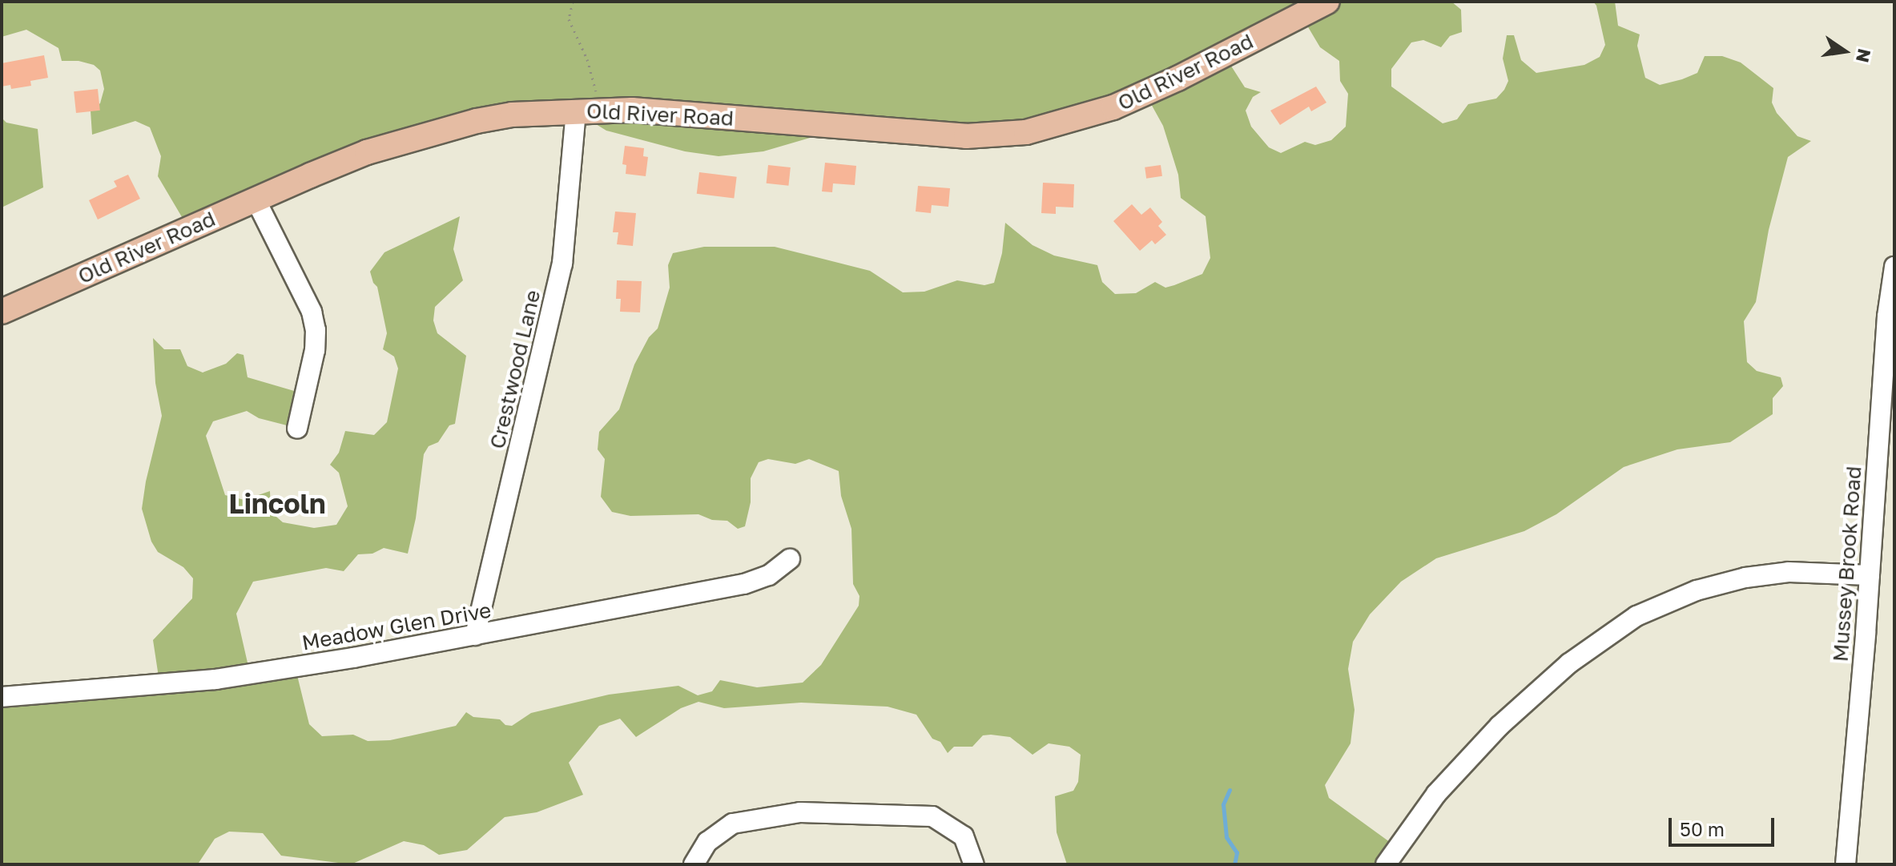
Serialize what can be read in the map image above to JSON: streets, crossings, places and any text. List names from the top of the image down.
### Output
{
  "streets": {
    "main road": ["Old River Road"],
    "street": ["Crestwood Lane", "Mussey Brook Road", "Meadow Glen Drive"]
  },
  "crossings": [
    ["Old River Road", "Crestwood Lane"],
    ["Crestwood Lane", "Meadow Glen Drive"]
  ],
  "districts": ["Lincoln"],
  "scale_bar": "50 m",
  "north": "right"
}
